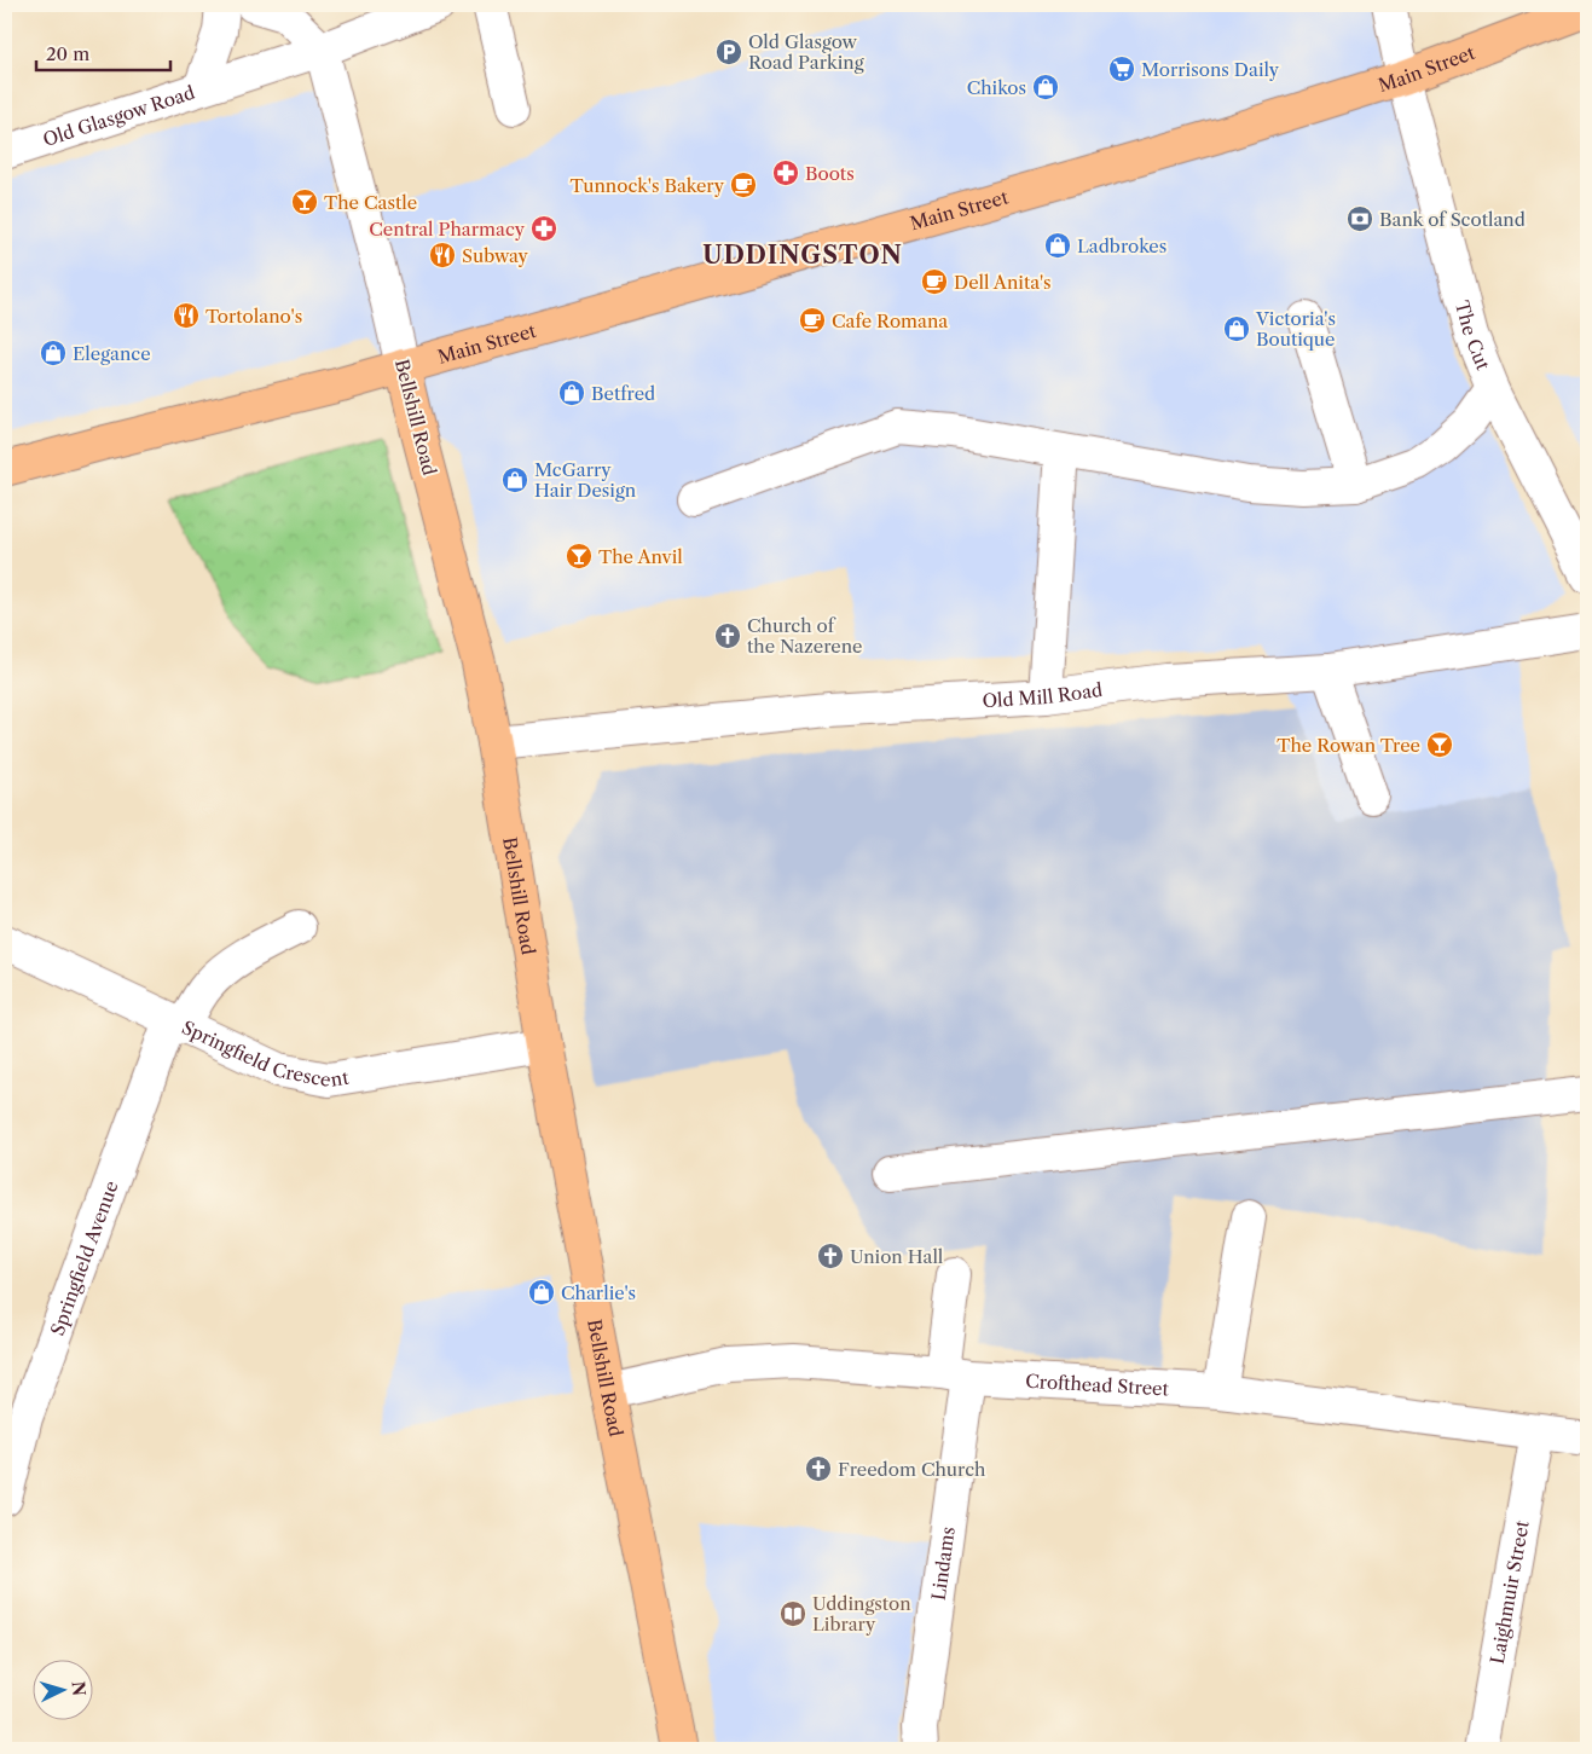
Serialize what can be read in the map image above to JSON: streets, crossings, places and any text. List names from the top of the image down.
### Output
{
  "streets": {
    "main road": ["Main Street", "Bellshill Road"],
    "street": [
      "Old Glasgow Road",
      "The Cut",
      "Old Mill Road",
      "Springfield Crescent",
      "Springfield Avenue",
      "Crofthead Street",
      "Lindams",
      "Laighmuir Street"
    ]
  },
  "crossings": [
    ["Main Street", "The Cut"],
    ["Main Street", "Bellshill Road"],
    ["Old Glasgow Road", "Bellshill Road"],
    ["Bellshill Road", "Old Mill Road"],
    ["Bellshill Road", "Springfield Crescent"],
    ["Bellshill Road", "Crofthead Street"],
    ["Springfield Crescent", "Springfield Avenue"],
    ["Crofthead Street", "Lindams"],
    ["Crofthead Street", "Laighmuir Street"]
  ],
  "districts": ["UDDINGSTON"],
  "places": {
    "parking": ["Old Glasgow Road Parking"],
    "supermarket": ["Morrisons Daily"],
    "shop": [
      "Chikos",
      "Ladbrokes",
      "Victoria's Boutique",
      "Elegance",
      "Betfred",
      "McGarry Hair Design",
      "Charlie's"
    ],
    "pharmacy": ["Boots", "Central Pharmacy"],
    "cafe": ["Tunnock's Bakery", "Dell Anita's", "Cafe Romana"],
    "bar": ["The Castle", "The Anvil", "The Rowan Tree"],
    "bank": ["Bank of Scotland"],
    "restaurant": ["Subway", "Tortolano's"],
    "church": ["Church of the Nazerene", "Union Hall", "Freedom Church"],
    "library": ["Uddingston Library"]
  },
  "scale_bar": "20 m",
  "north": "right"
}
